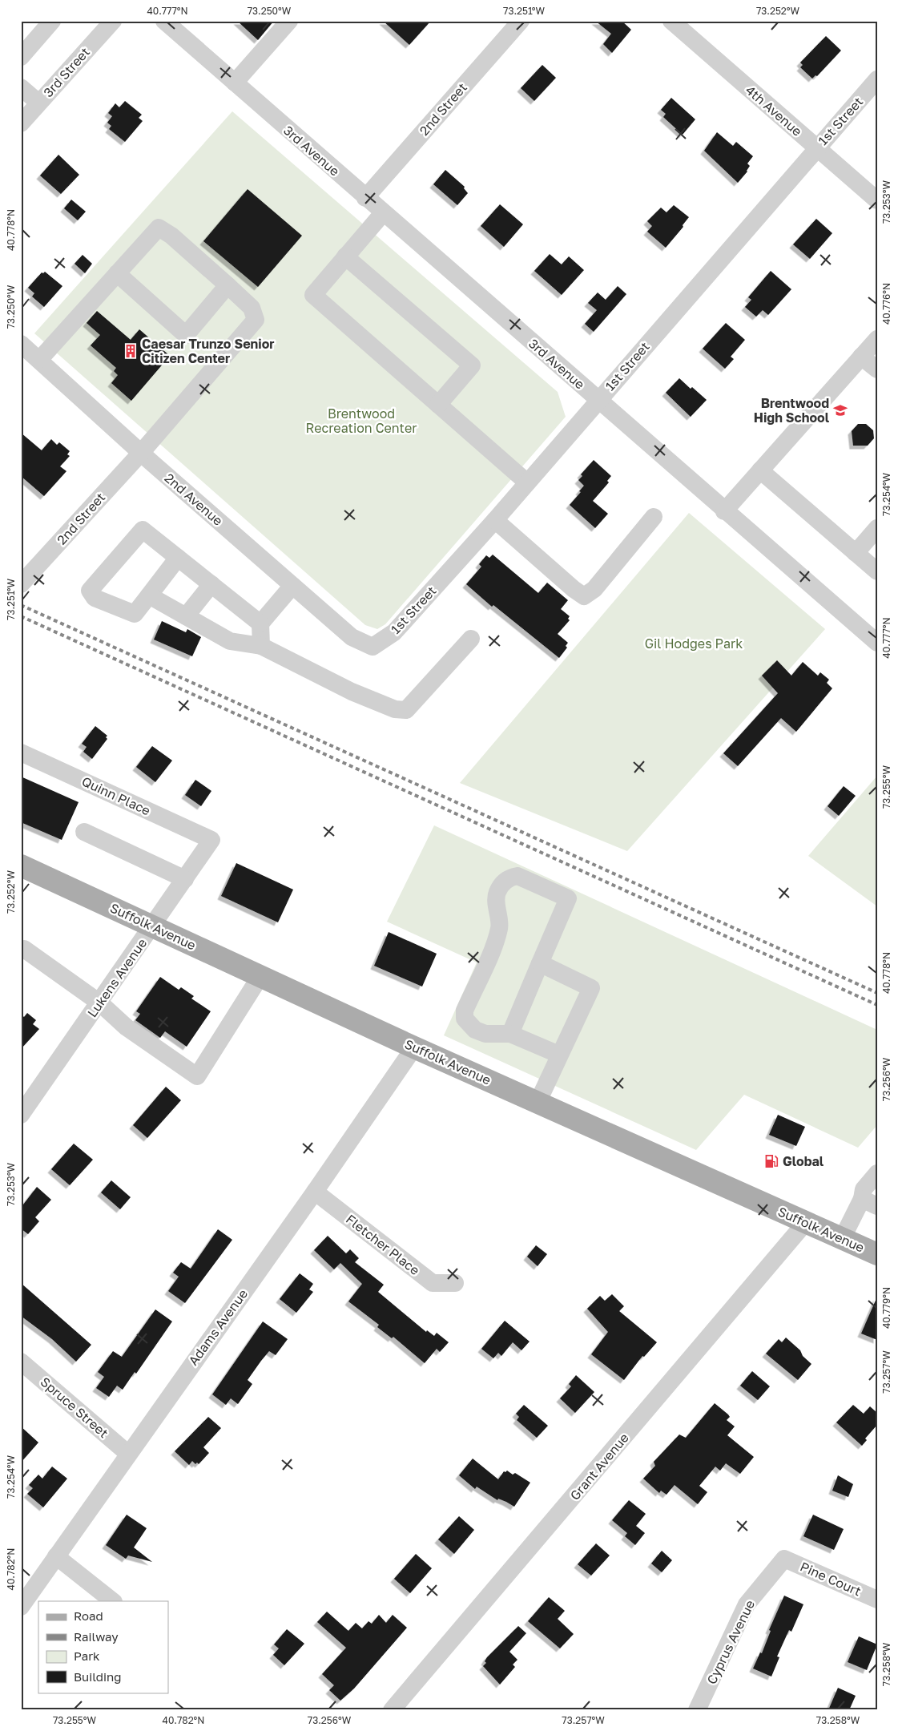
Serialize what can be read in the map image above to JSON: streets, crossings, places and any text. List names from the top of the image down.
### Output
{
  "streets": {
    "main road": ["Suffolk Avenue"],
    "street": [
      "3rd Street",
      "2nd Street",
      "4th Avenue",
      "1st Street",
      "3rd Avenue",
      "2nd Avenue",
      "Quinn Place",
      "Lukens Avenue",
      "Fletcher Place",
      "Adams Avenue",
      "Spruce Street",
      "Grant Avenue",
      "Pine Court",
      "Cyprus Avenue"
    ]
  },
  "crossings": [
    ["2nd Street", "3rd Avenue"],
    ["2nd Street", "2nd Avenue"],
    ["4th Avenue", "1st Street"],
    ["1st Street", "3rd Avenue"],
    ["1st Street", "2nd Avenue"],
    ["Quinn Place", "Lukens Avenue"],
    ["Suffolk Avenue", "Lukens Avenue"],
    ["Suffolk Avenue", "Adams Avenue"],
    ["Suffolk Avenue", "Grant Avenue"],
    ["Fletcher Place", "Adams Avenue"],
    ["Adams Avenue", "Spruce Street"],
    ["Pine Court", "Cyprus Avenue"]
  ],
  "parks": ["Brentwood Recreation Center", "Gil Hodges Park"],
  "places": {
    "building": ["Caesar Trunzo Senior Citizen Center"],
    "school or university": ["Brentwood High School"],
    "fuel station": ["Global"]
  },
  "legend": [
    "Road",
    "Railway",
    "Park",
    "Building"
  ],
  "coordinates": [
    "40.777°N",
    "73.250°W",
    "73.251°W",
    "73.252°W",
    "73.253°W",
    "40.778°N",
    "40.776°N",
    "73.254°W",
    "73.255°W",
    "73.256°W",
    "40.779°N",
    "73.257°W",
    "40.782°N",
    "73.258°W"
  ]
}
